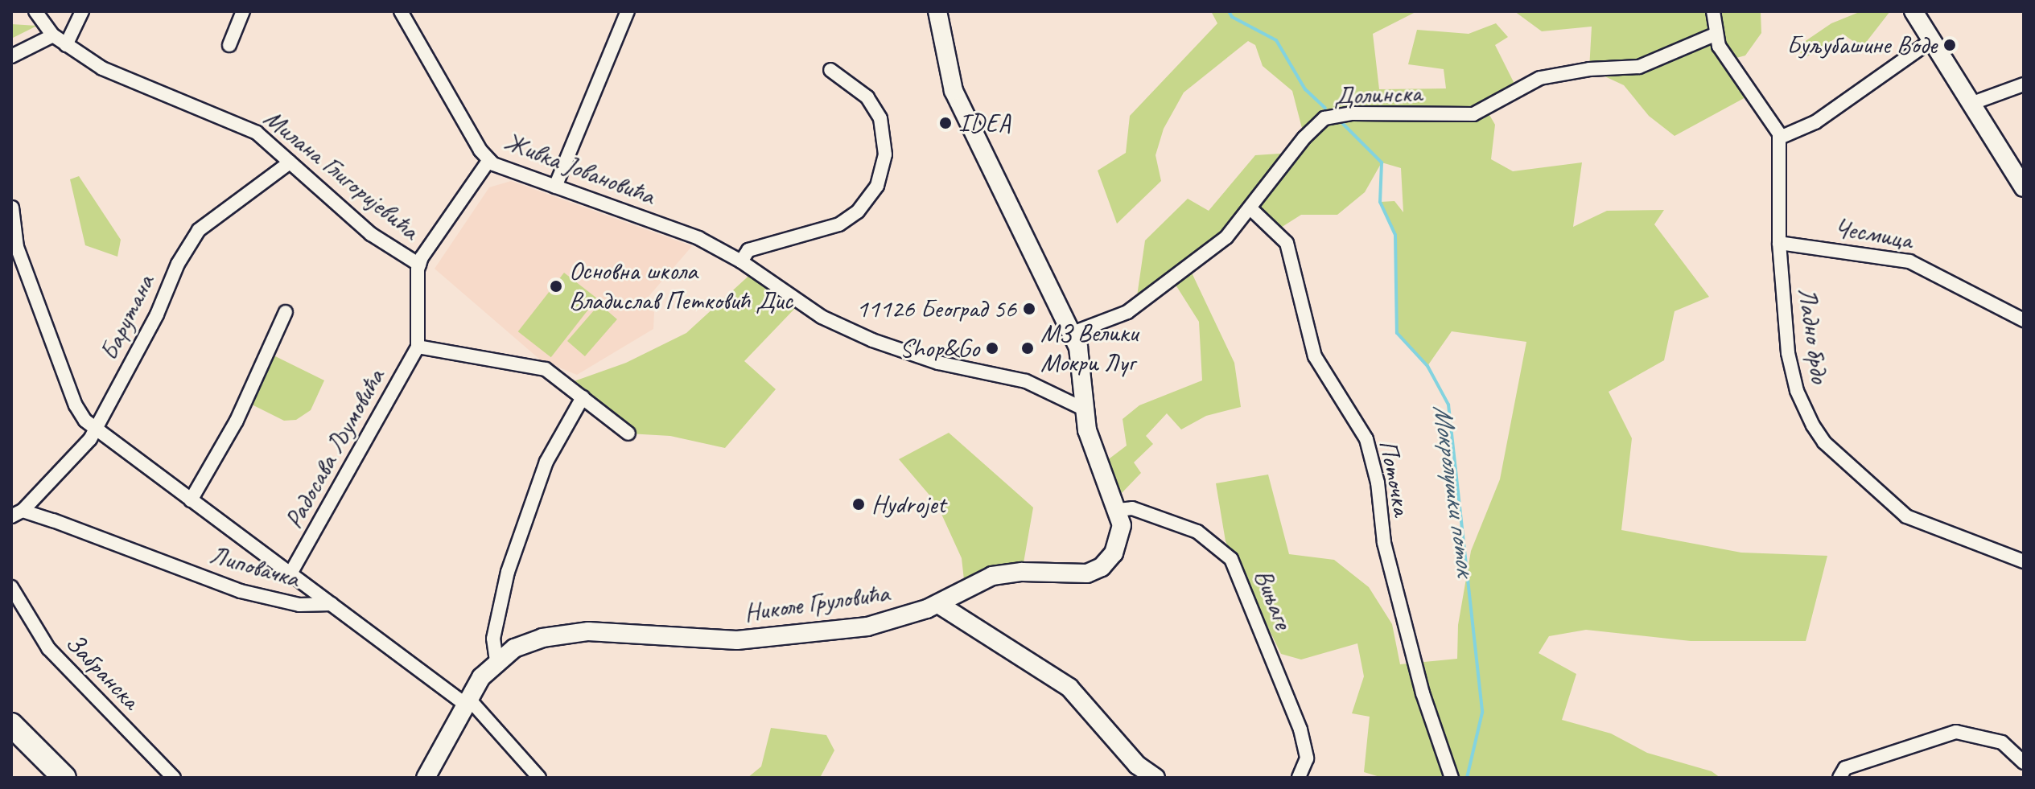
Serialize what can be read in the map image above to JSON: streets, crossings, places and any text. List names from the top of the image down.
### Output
{
  "streets": {
    "street": [
      "Долинска",
      "Живка Јовановића",
      "Милана Глигоријевића",
      "Чесмица",
      "Барутана",
      "Ладно брдо",
      "Радосава Љумовића",
      "Поточка",
      "Липовачка",
      "Вињаге",
      "Николе Груловића",
      "Забранска"
    ]
  },
  "crossings": [
    ["Долинска", "Поточка"],
    ["Долинска", "Николе Груловића"],
    ["Живка Јовановића", "Николе Груловића"],
    ["Милана Глигоријевића", "Барутана"],
    ["Милана Глигоријевића", "Радосава Љумовића"],
    ["Чесмица", "Ладно брдо"],
    ["Барутана", "Липовачка"],
    ["Вињаге", "Николе Груловића"]
  ],
  "water": ["Мокролушки поток"],
  "places": [
    "Буљубашине Воде",
    "IDEA",
    "Основна школа Владислав Петковић Дис",
    "11126 Београд 56",
    "Shop&Go",
    "МЗ Велики Мокри Луг",
    "Hydrojet"
  ]
}
